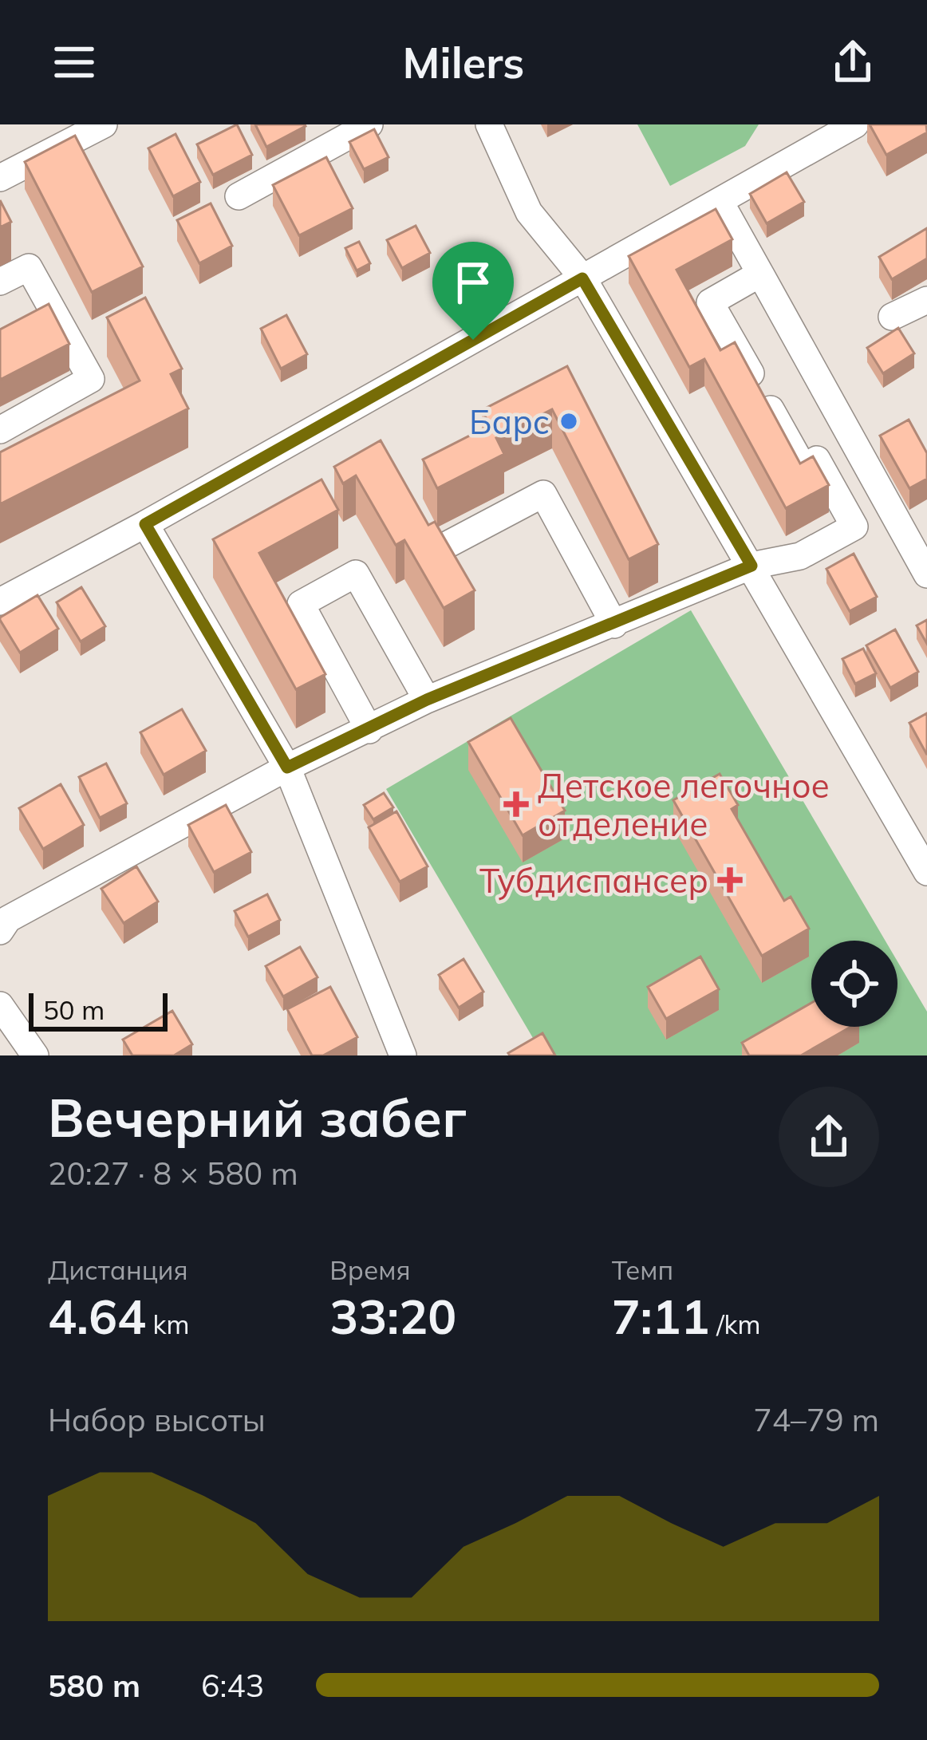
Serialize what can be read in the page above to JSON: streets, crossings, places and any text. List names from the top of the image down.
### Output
{
  "places": {
    "other": ["Барс"],
    "health": ["Детское легочное отделение", "Тубдиспансер"]
  },
  "scale_bar": "50 m",
  "page": {
    "header": "Milers",
    "scale": "50 m",
    "heading": ["Вечерний забег", "20:27 · 8 × 580 m"],
    "stats": [
      ["Дистанция", "4.64 km"],
      ["Время", "33:20"],
      ["Темп", "7:11 /km"]
    ],
    "chart": ["Набор высоты", "74–79 m"],
    "list": [
      {
        "name": "580 m",
        "note": "6:43"
      }
    ]
  }
}
